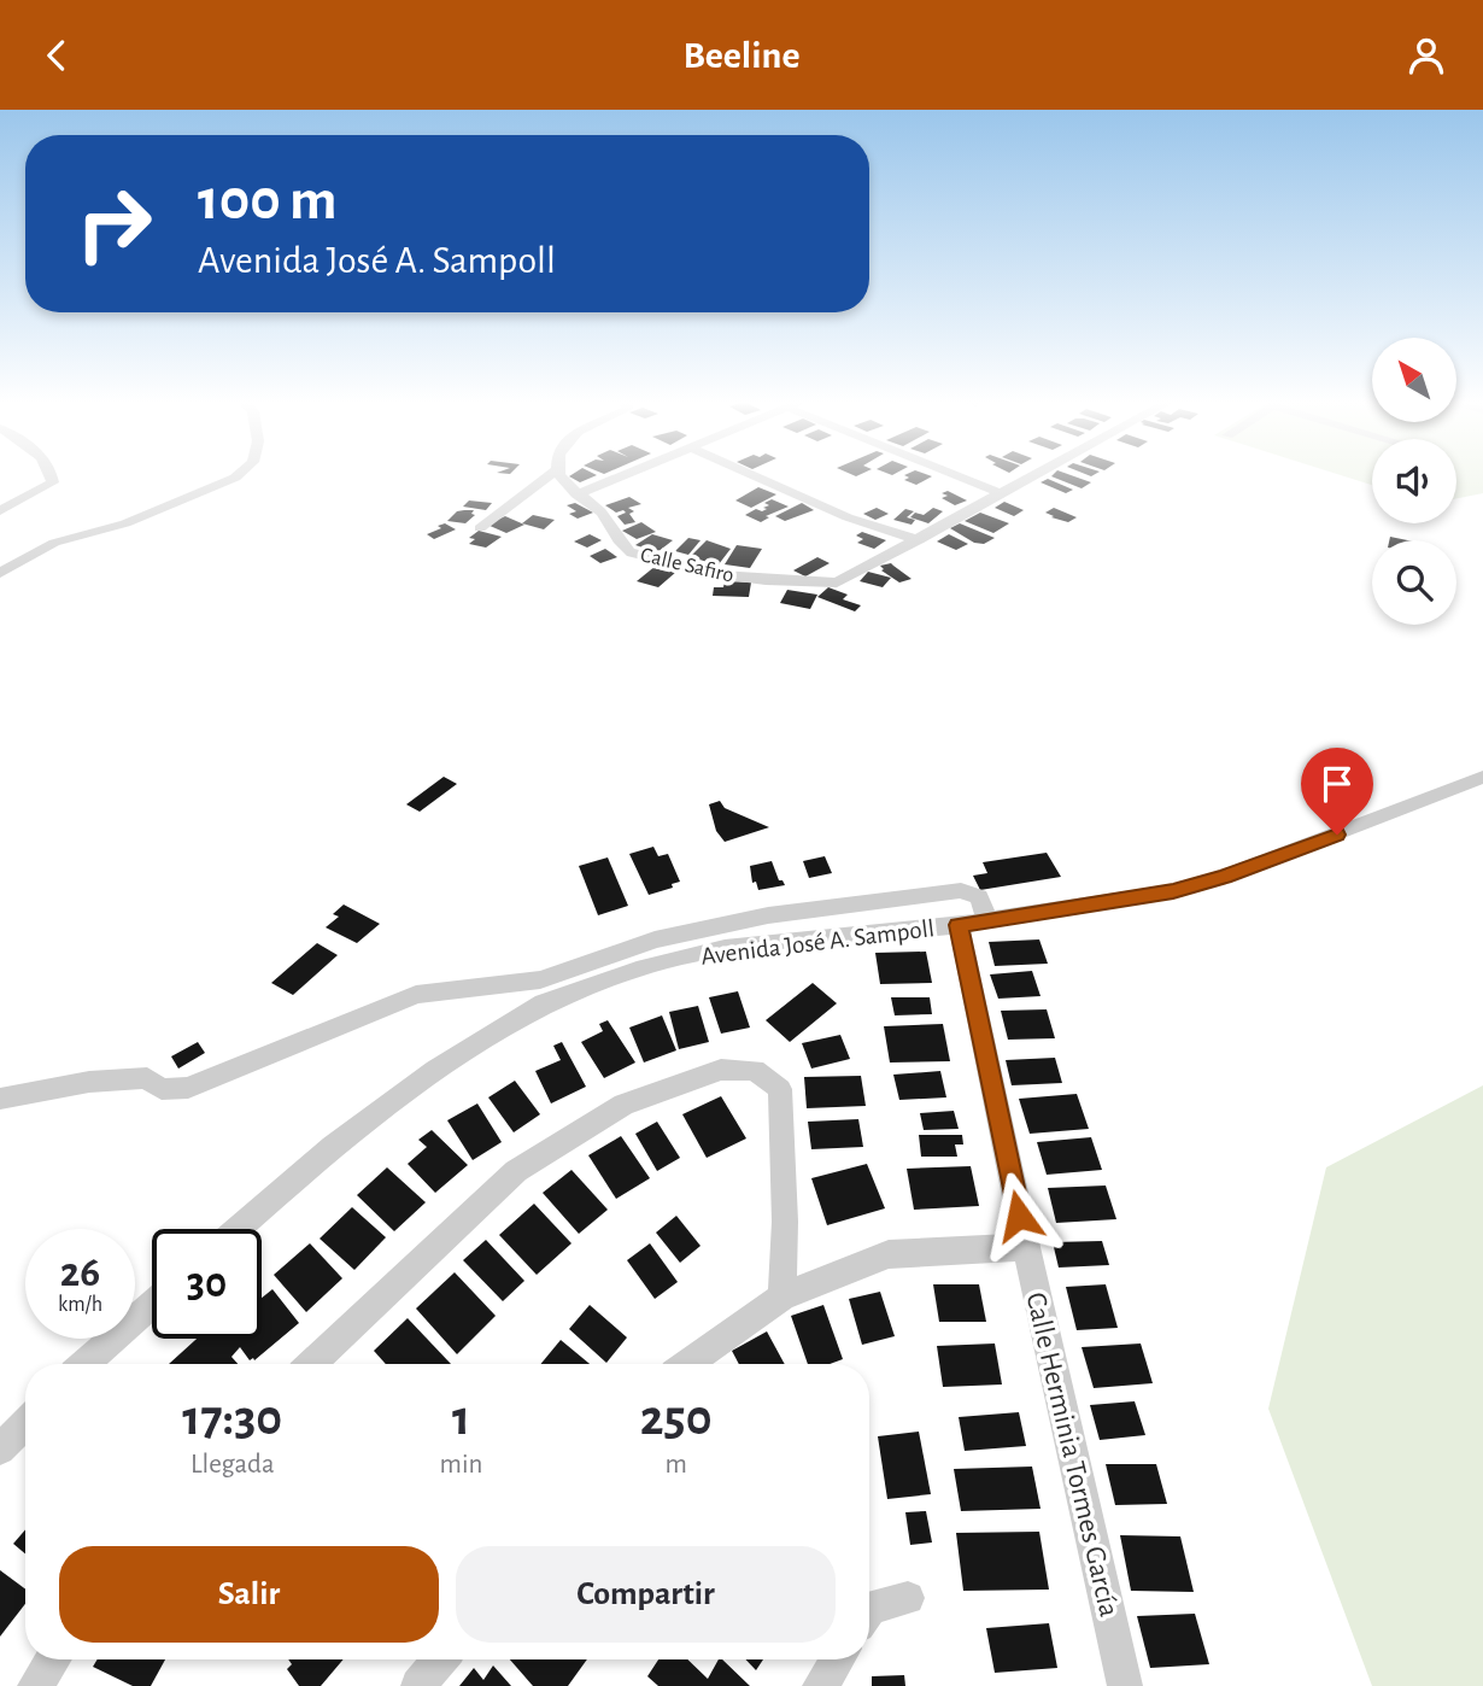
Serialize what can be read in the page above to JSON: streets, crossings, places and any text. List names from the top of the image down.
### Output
{
  "streets": {
    "street": ["Calle Safiro", "Avenida José A. Sampoll", "Calle Herminia Tormes García"]
  },
  "crossings": [
    ["Avenida José A. Sampoll", "Calle Herminia Tormes García"]
  ],
  "north": "top left",
  "page": {
    "header": "Beeline",
    "turn": ["100 m", "Avenida José A. Sampoll"],
    "speed": "26 km/h",
    "limit": "30",
    "eta": [
      "17:30",
      "Llegada",
      "1",
      "min",
      "250",
      "m"
    ],
    "buttons": ["Salir", "Compartir"]
  }
}
